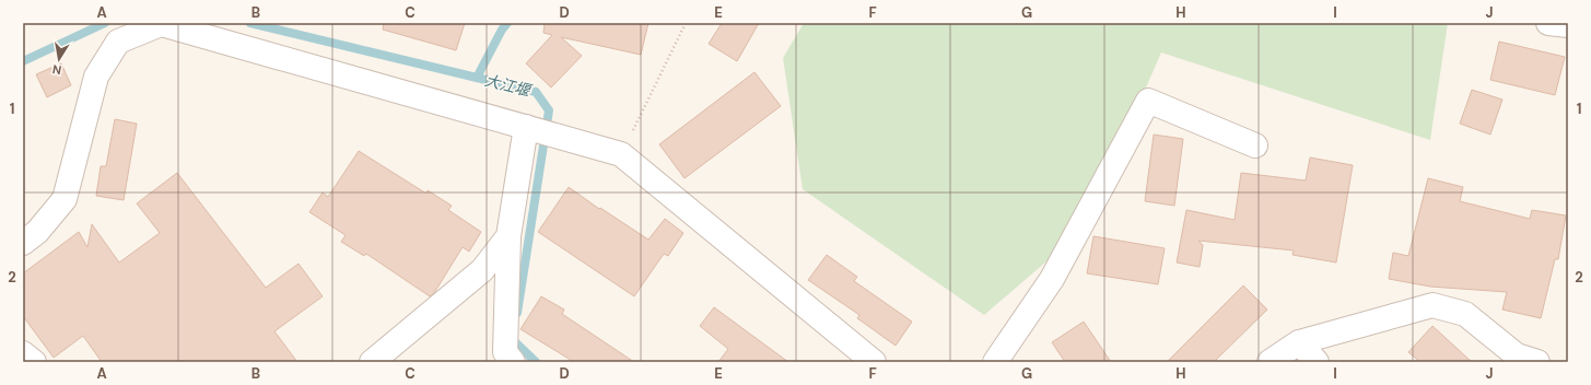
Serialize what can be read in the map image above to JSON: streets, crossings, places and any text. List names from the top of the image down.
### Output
{
  "water": ["大江堰"],
  "north": "bottom",
  "grid": {
    "columns": [
      "A",
      "B",
      "C",
      "D",
      "E",
      "F",
      "G",
      "H",
      "I",
      "J"
    ],
    "rows": ["1", "2"]
  }
}
